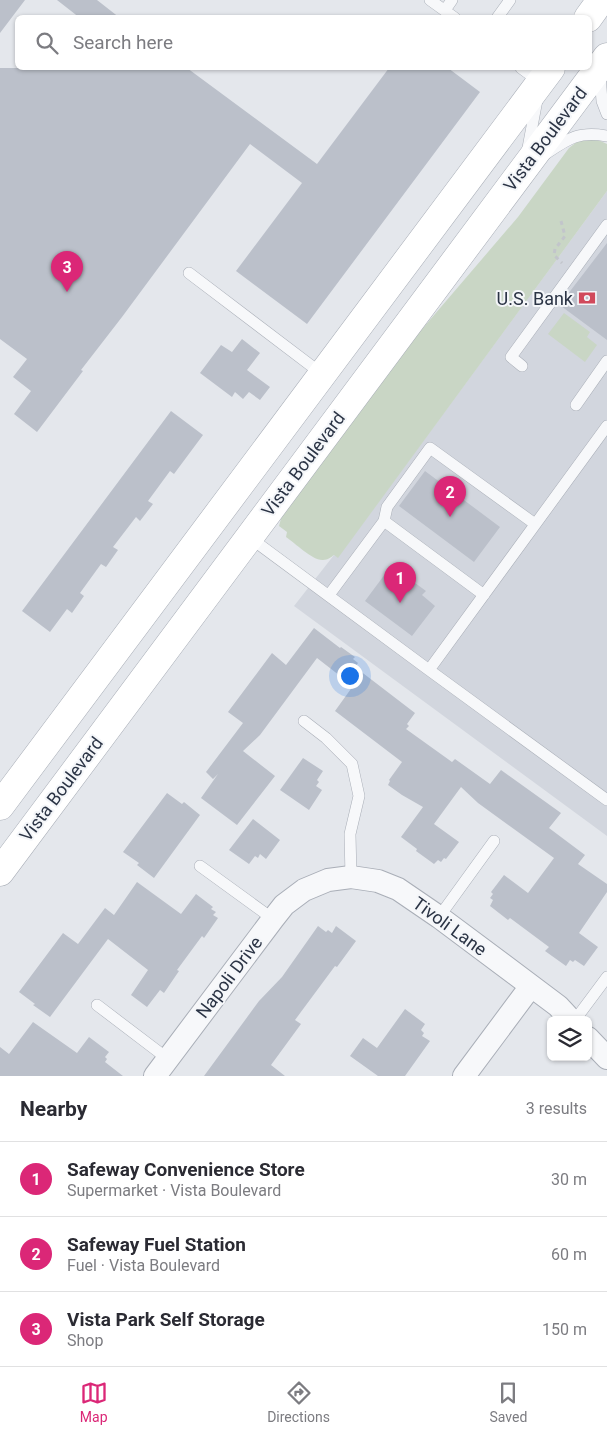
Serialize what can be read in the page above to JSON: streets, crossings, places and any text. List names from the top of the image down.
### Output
{
  "streets": {
    "main road": ["Vista Boulevard"],
    "street": ["Tivoli Lane", "Napoli Drive"]
  },
  "crossings": [
    ["Tivoli Lane", "Napoli Drive"]
  ],
  "places": {
    "bank": ["U.S. Bank"]
  },
  "page": {
    "search": "Search here",
    "pins": ["3", "2", "1"],
    "heading": ["Nearby", "3 results"],
    "list": [
      {
        "mark": "1",
        "name": "Safeway Convenience Store",
        "note": "Supermarket · Vista Boulevard",
        "value": "30 m"
      },
      {
        "mark": "2",
        "name": "Safeway Fuel Station",
        "note": "Fuel · Vista Boulevard",
        "value": "60 m"
      },
      {
        "mark": "3",
        "name": "Vista Park Self Storage",
        "note": "Shop",
        "value": "150 m"
      }
    ],
    "nav": ["Map", "Directions", "Saved"]
  }
}
